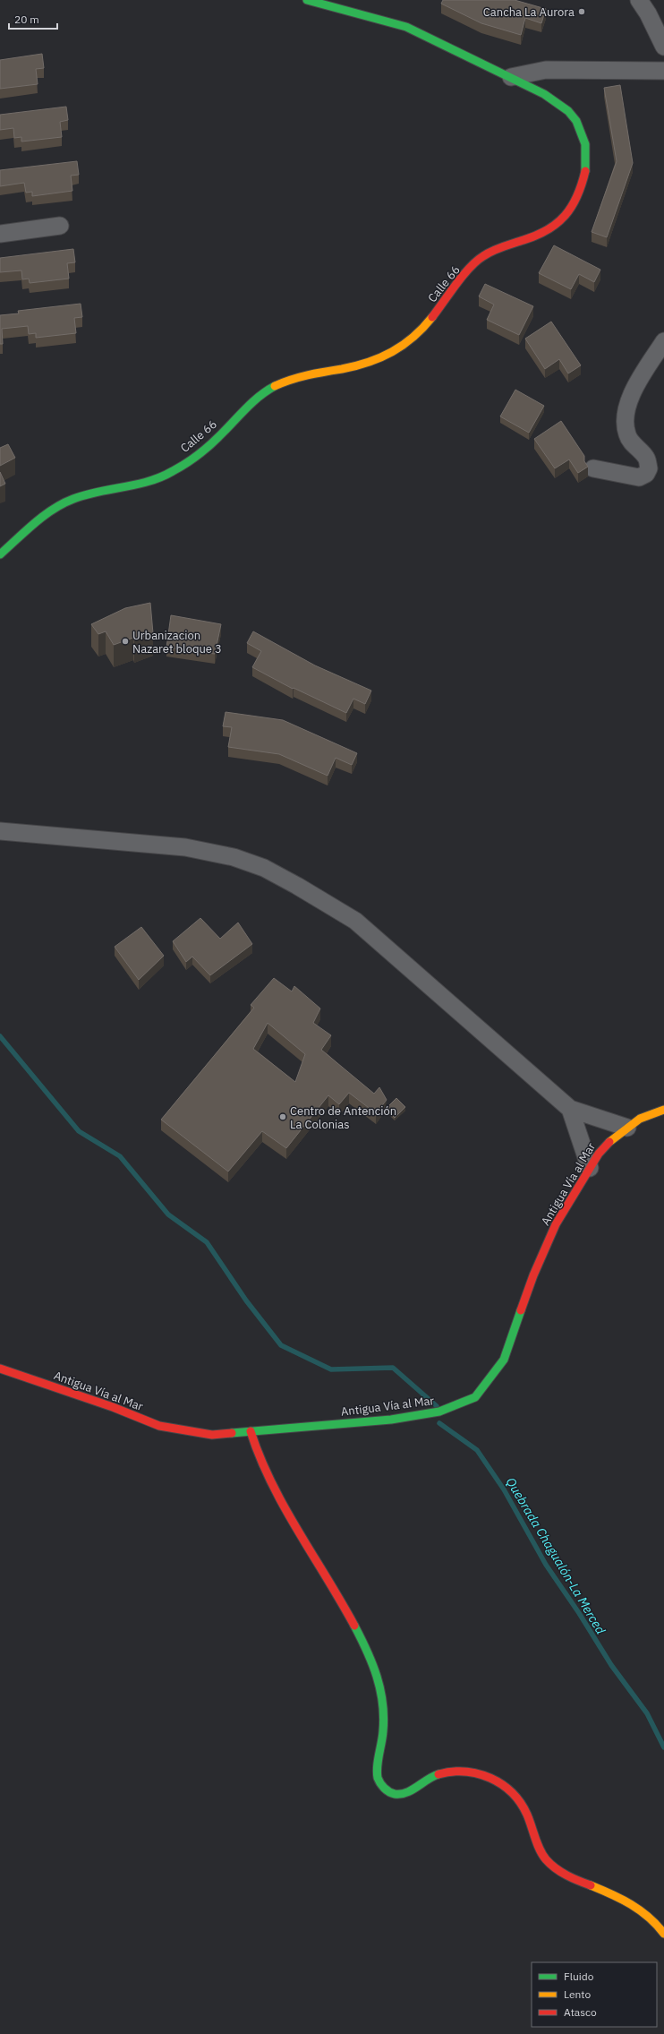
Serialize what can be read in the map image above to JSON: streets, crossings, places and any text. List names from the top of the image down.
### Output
{
  "streets": {
    "street": ["Calle 66", "Antigua Vía al Mar"]
  },
  "water": ["Quebrada Chagualón-La Merced"],
  "places": ["Cancha La Aurora", "Urbanizacion Nazaret bloque 3", "Centro de Antención La Colonias"],
  "legend": ["Fluido", "Lento", "Atasco"],
  "scale_bar": "20 m"
}
